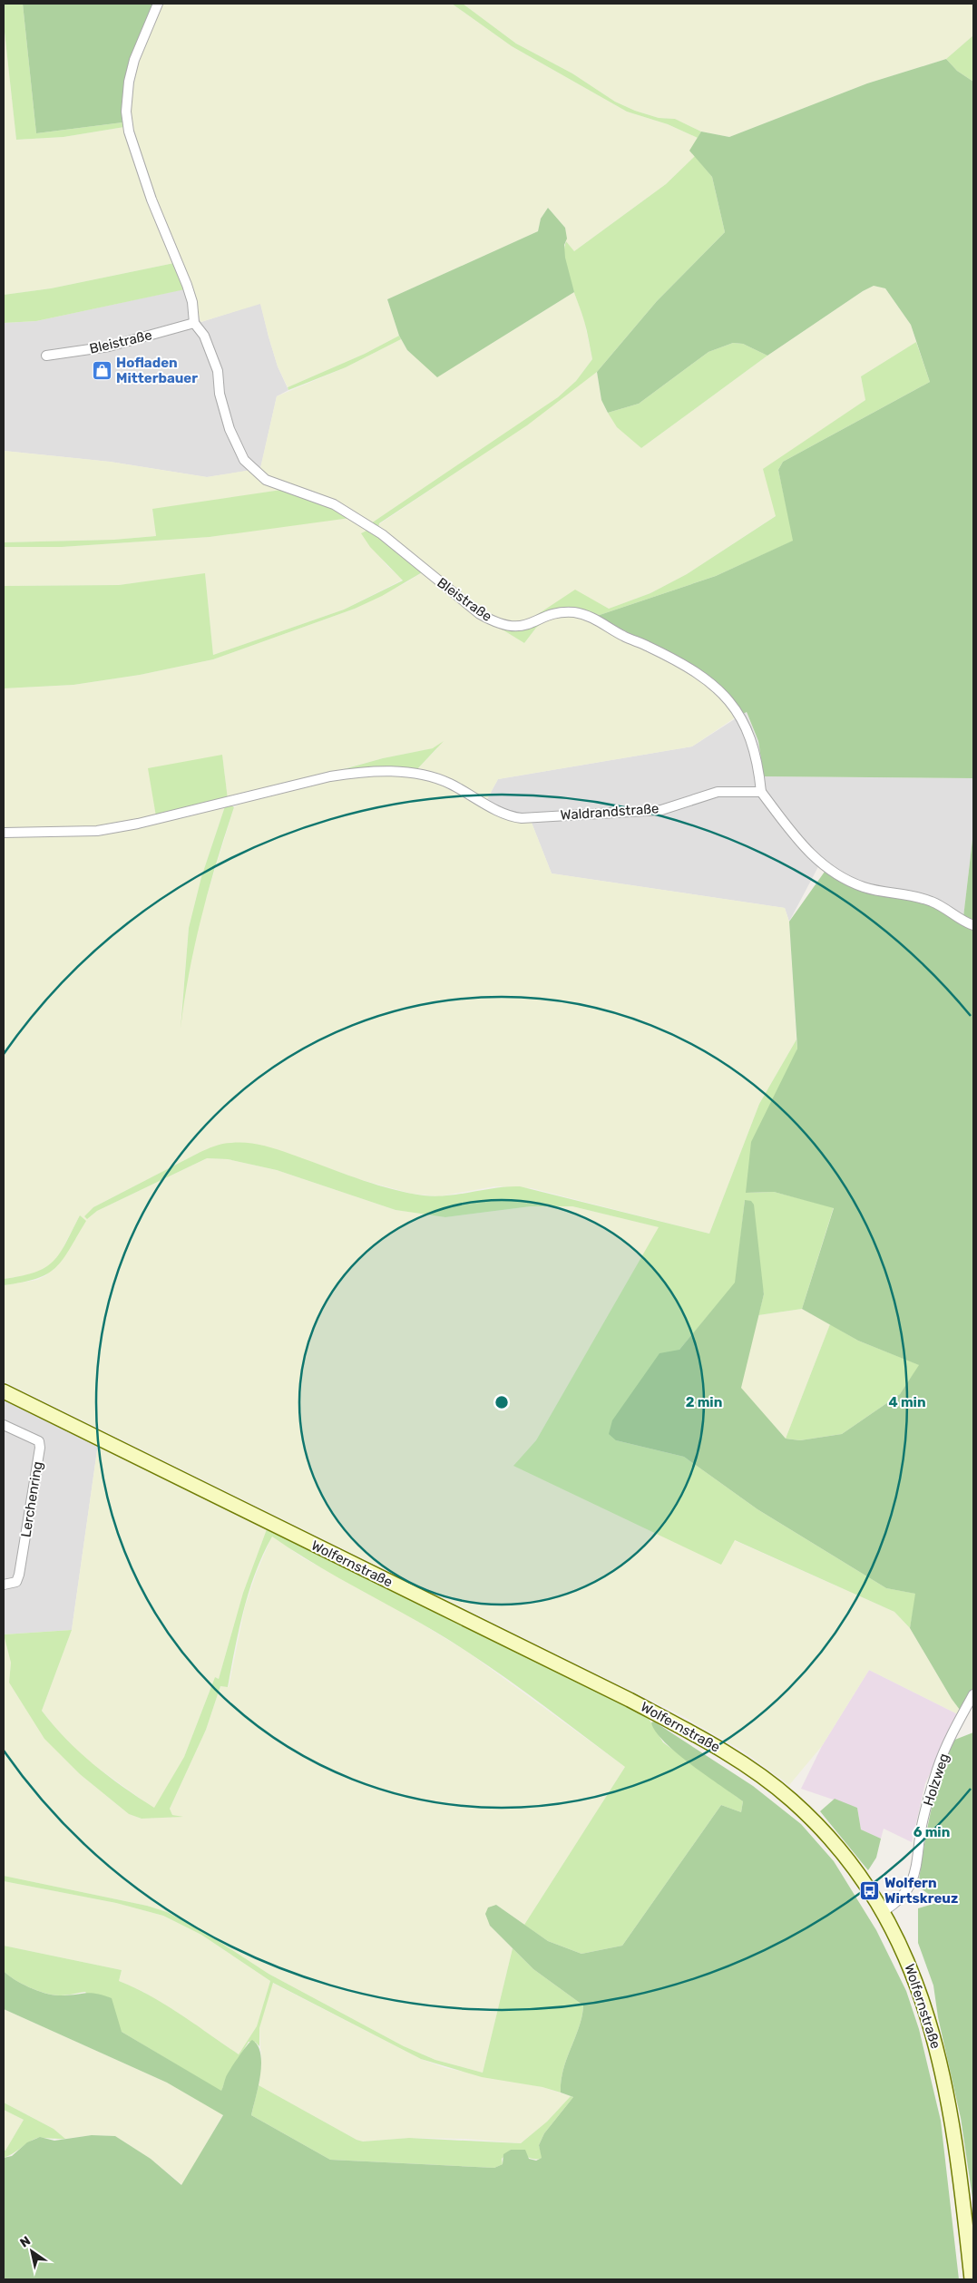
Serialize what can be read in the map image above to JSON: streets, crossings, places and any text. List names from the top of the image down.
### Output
{
  "streets": {
    "main road": ["Wolfernstraße"],
    "street": [
      "Bleistraße",
      "Waldrandstraße",
      "Lerchenring",
      "Holzweg"
    ]
  },
  "crossings": [
    ["Bleistraße", "Waldrandstraße"],
    ["Wolfernstraße", "Holzweg"]
  ],
  "places": {
    "shop": ["Hofladen Mitterbauer"],
    "bus stop": ["Wolfern Wirtskreuz"]
  },
  "north": "top left",
  "rings": ["2 min", "4 min", "6 min"]
}
